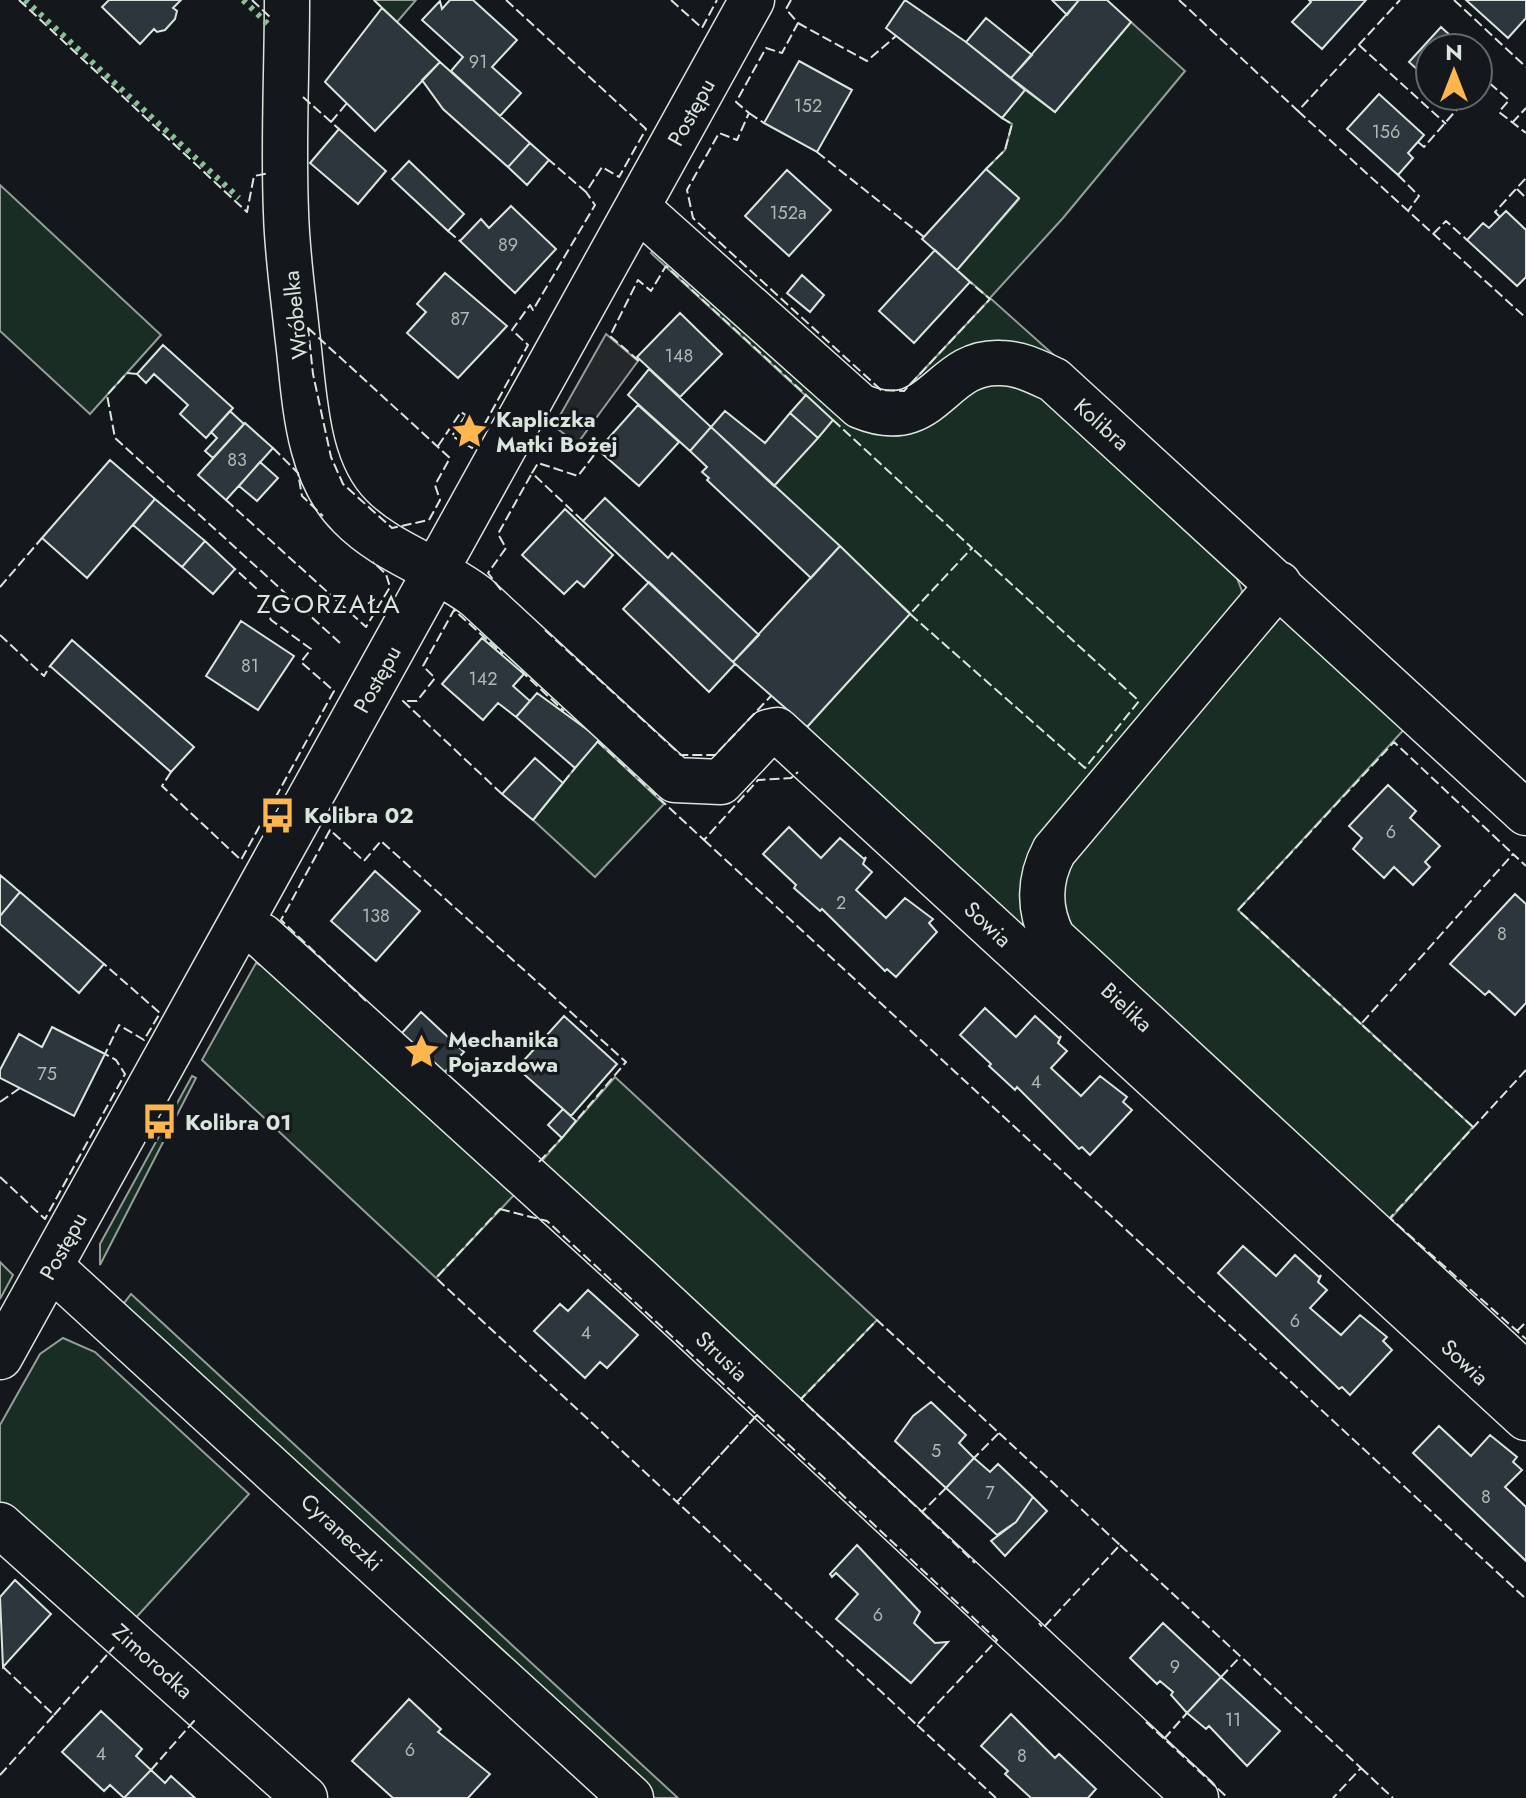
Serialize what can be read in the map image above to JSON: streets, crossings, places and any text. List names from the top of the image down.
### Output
{
  "streets": {
    "street": [
      "Postępu",
      "Wróbelka",
      "Kolibra",
      "Sowia",
      "Bielika",
      "Strusia",
      "Cyraneczki",
      "Zimorodka"
    ]
  },
  "crossings": [
    ["Postępu", "Wróbelka"],
    ["Postępu", "Kolibra"],
    ["Postępu", "Sowia"],
    ["Postępu", "Strusia"],
    ["Postępu", "Cyraneczki"],
    ["Wróbelka", "Sowia"],
    ["Kolibra", "Bielika"]
  ],
  "districts": ["ZGORZAŁA"],
  "places": {
    "place": ["Kapliczka Matki Bożej", "Mechanika Pojazdowa"],
    "bus stop": ["Kolibra 02", "Kolibra 01"]
  },
  "house_numbers": [
    "91",
    "152",
    "156",
    "152a",
    "89",
    "87",
    "148",
    "83",
    "81",
    "142",
    "6",
    "2",
    "138",
    "8",
    "75",
    "4",
    "6",
    "4",
    "5",
    "7",
    "8",
    "6",
    "9",
    "11",
    "6",
    "4",
    "8"
  ],
  "north": "top"
}
